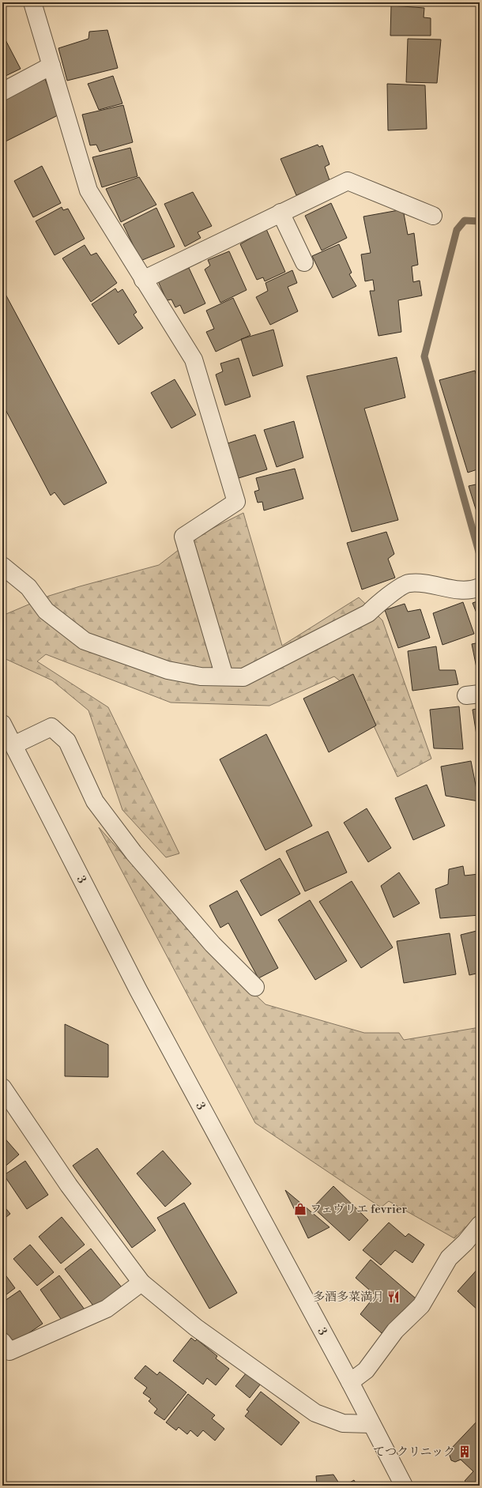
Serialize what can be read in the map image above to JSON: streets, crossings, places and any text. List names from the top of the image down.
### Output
{
  "streets": {
    "street": ["3"]
  },
  "places": {
    "shop": ["フェヴリエ fevrier"],
    "restaurant": ["多酒多菜満月"],
    "building": ["てつクリニック"]
  }
}
